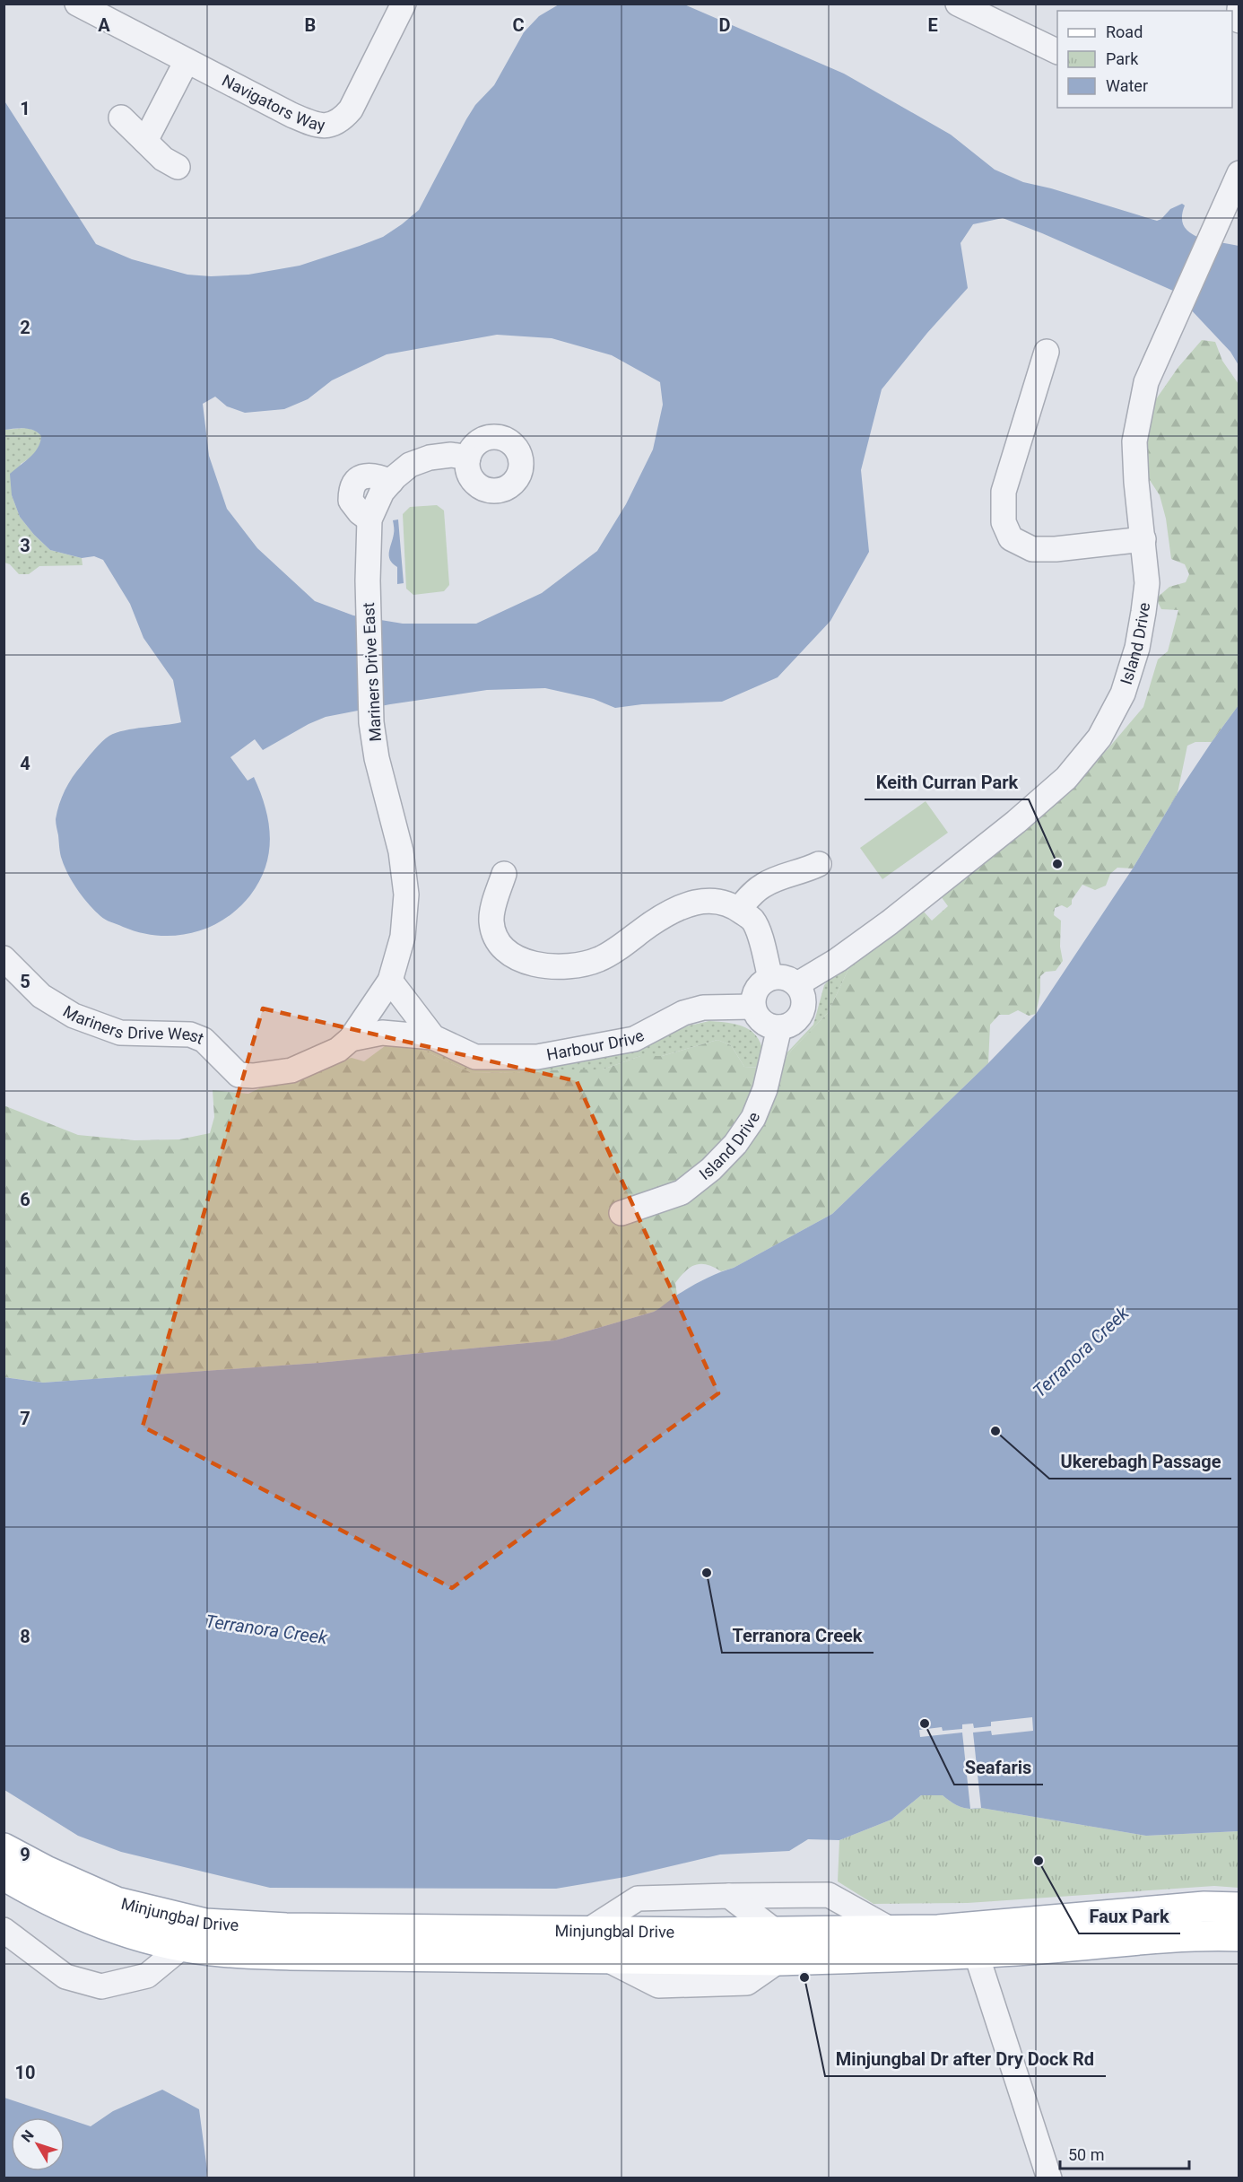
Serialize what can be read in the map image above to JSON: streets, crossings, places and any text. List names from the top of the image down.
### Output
{
  "streets": {
    "main road": ["Minjungbal Drive"],
    "street": [
      "Navigators Way",
      "Island Drive",
      "Mariners Drive East",
      "Mariners Drive West",
      "Harbour Drive"
    ]
  },
  "crossings": [
    ["Island Drive", "Harbour Drive"],
    ["Mariners Drive East", "Mariners Drive West"],
    ["Mariners Drive East", "Harbour Drive"],
    ["Mariners Drive West", "Harbour Drive"]
  ],
  "water": ["Terranora Creek"],
  "places": [
    "Keith Curran Park",
    "Ukerebagh Passage",
    "Terranora Creek",
    "Seafaris",
    "Faux Park",
    "Minjungbal Dr after Dry Dock Rd"
  ],
  "legend": ["Road", "Park", "Water"],
  "scale_bar": "50 m",
  "north": "top left",
  "grid": {
    "columns": [
      "A",
      "B",
      "C",
      "D",
      "E"
    ],
    "rows": [
      "1",
      "2",
      "3",
      "4",
      "5",
      "6",
      "7",
      "8",
      "9",
      "10"
    ]
  }
}
